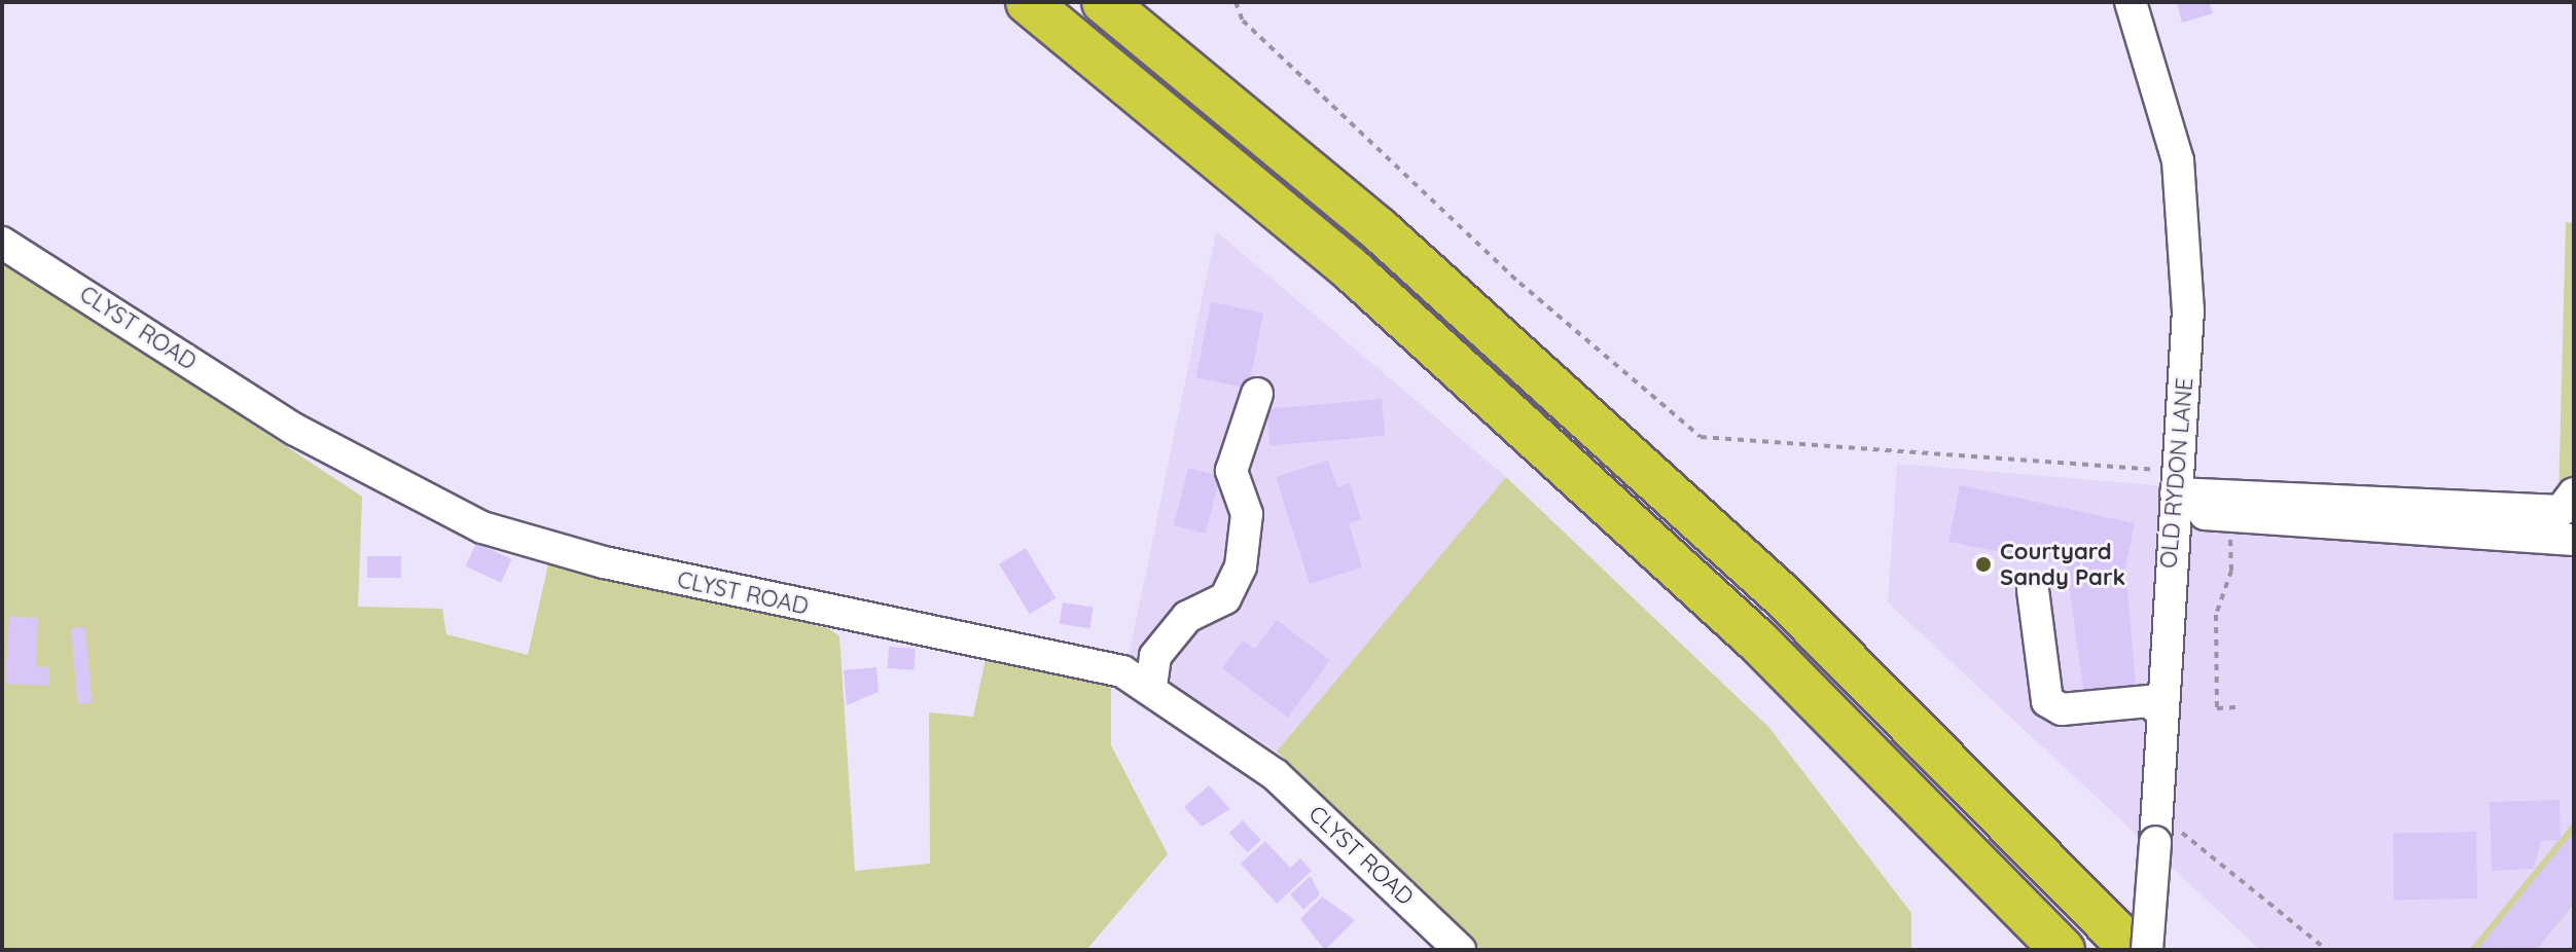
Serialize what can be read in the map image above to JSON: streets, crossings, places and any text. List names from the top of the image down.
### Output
{
  "streets": {
    "street": ["CLYST ROAD", "OLD RYDON LANE"]
  },
  "places": ["Courtyard Sandy Park"]
}
